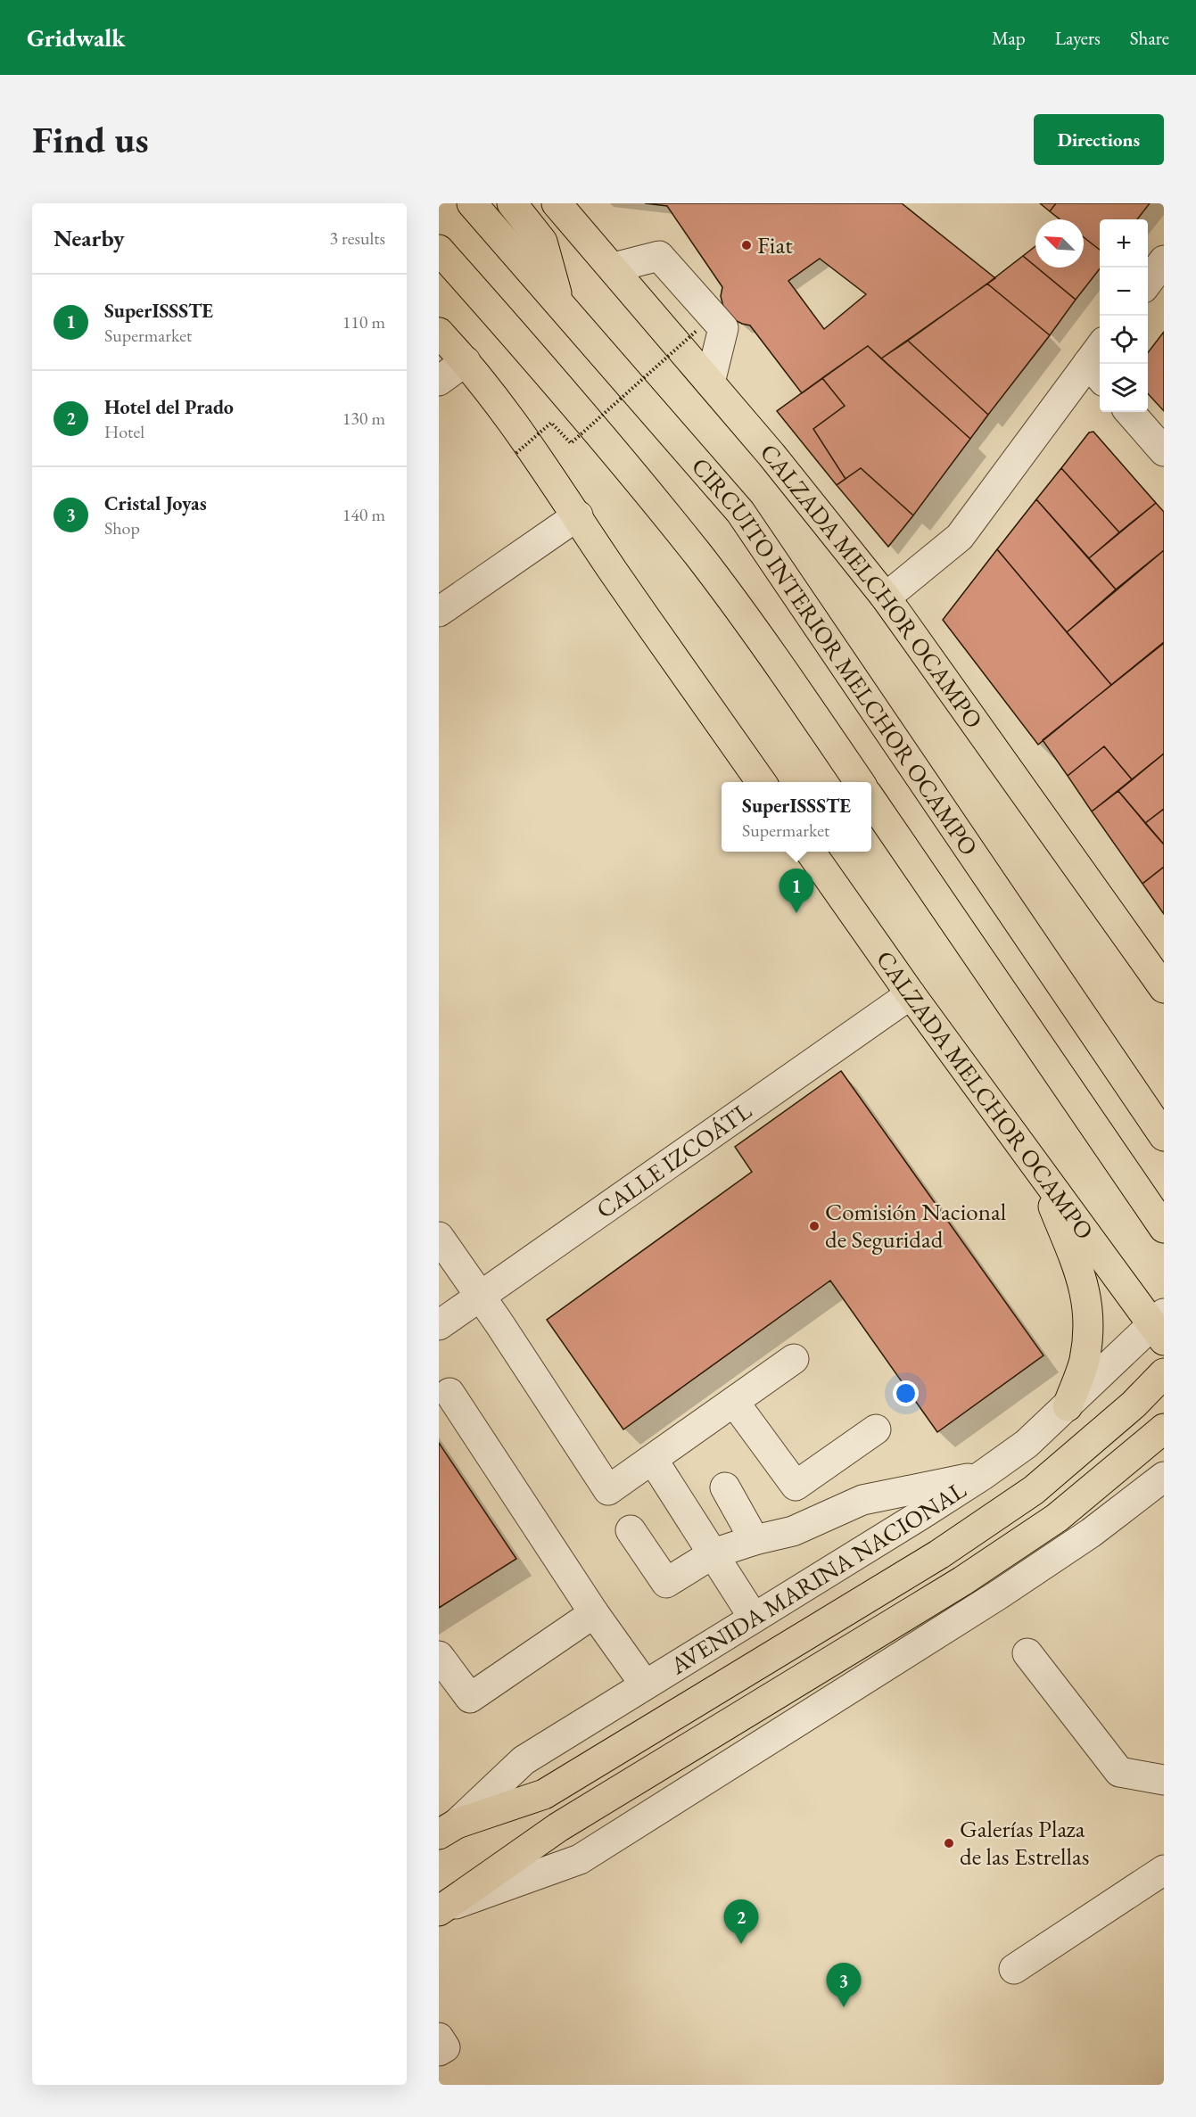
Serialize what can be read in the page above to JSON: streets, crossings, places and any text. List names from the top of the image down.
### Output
{
  "streets": {
    "main road": ["CALZADA MELCHOR OCAMPO", "CIRCUITO INTERIOR MELCHOR OCAMPO", "AVENIDA MARINA NACIONAL"],
    "street": ["CALLE IZCOÁTL"]
  },
  "crossings": [
    ["CALZADA MELCHOR OCAMPO", "CALLE IZCOÁTL"],
    ["CALZADA MELCHOR OCAMPO", "AVENIDA MARINA NACIONAL"]
  ],
  "places": ["Fiat", "Comisión Nacional de Seguridad", "Galerías Plaza de las Estrellas"],
  "north": "top left",
  "page": {
    "header": "Gridwalk",
    "nav": ["Map", "Layers", "Share"],
    "buttons": "Directions",
    "title": "Find us",
    "heading": ["Nearby", "3 results"],
    "map_buttons": ["+", "−"],
    "list": [
      {
        "mark": "1",
        "name": "SuperISSSTE",
        "note": "Supermarket",
        "value": "110 m"
      },
      {
        "mark": "2",
        "name": "Hotel del Prado",
        "note": "Hotel",
        "value": "130 m"
      },
      {
        "mark": "3",
        "name": "Cristal Joyas",
        "note": "Shop",
        "value": "140 m"
      }
    ],
    "popup": ["SuperISSSTE", "Supermarket"],
    "pins": ["1", "2", "3"]
  }
}
